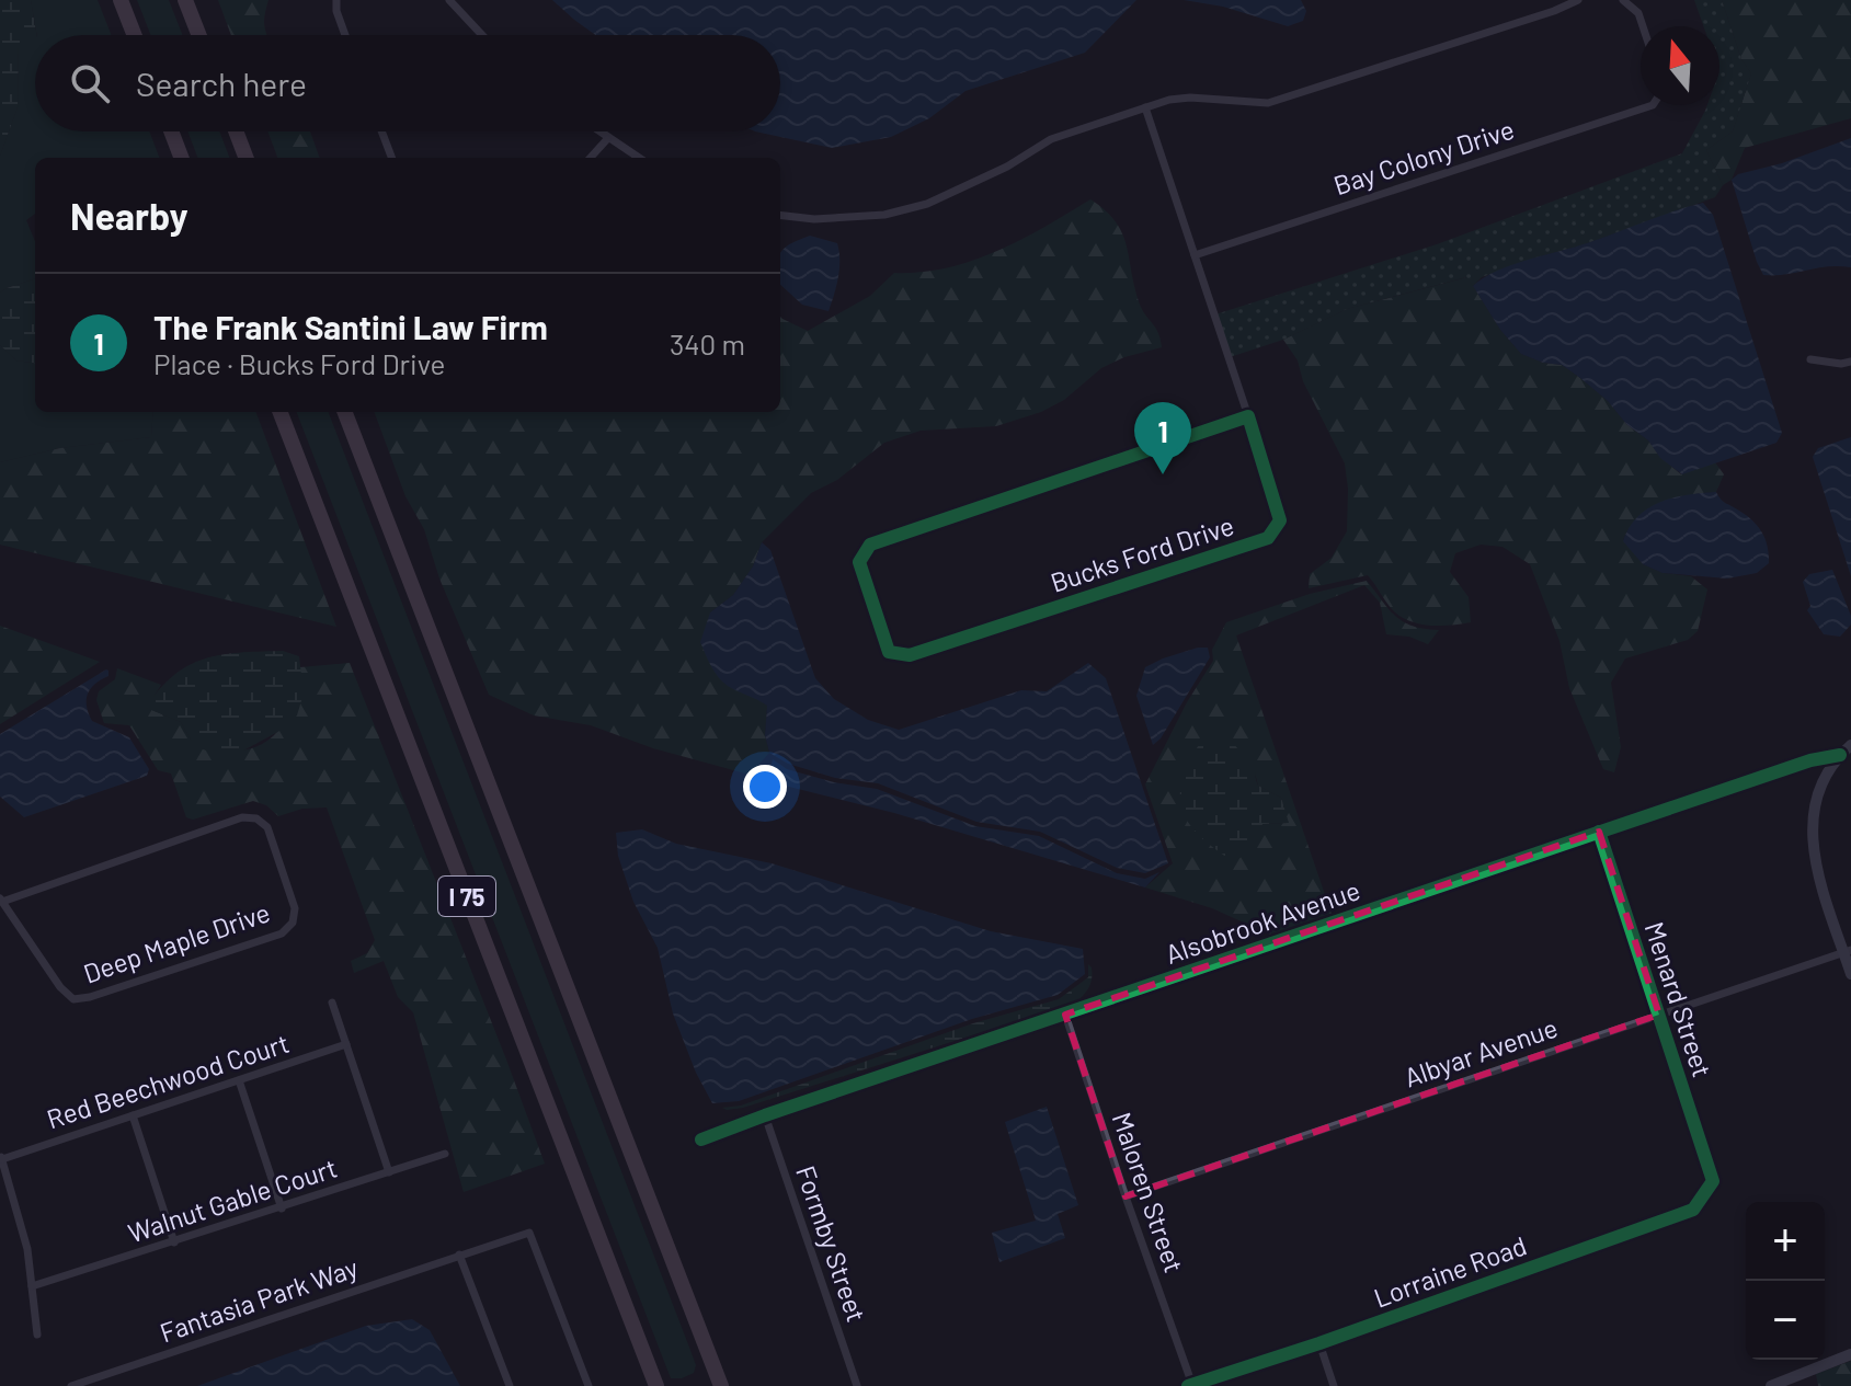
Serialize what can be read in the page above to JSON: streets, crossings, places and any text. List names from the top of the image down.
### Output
{
  "streets": {
    "highway": ["I 75"],
    "street": [
      "Bay Colony Drive",
      "Bucks Ford Drive",
      "Alsobrook Avenue",
      "Deep Maple Drive",
      "Menard Street",
      "Albyar Avenue",
      "Red Beechwood Court",
      "Maloren Street",
      "Walnut Gable Court",
      "Formby Street",
      "Lorraine Road",
      "Fantasia Park Way"
    ]
  },
  "crossings": [
    ["Bay Colony Drive", "Bucks Ford Drive"],
    ["Alsobrook Avenue", "Menard Street"],
    ["Alsobrook Avenue", "Maloren Street"],
    ["Alsobrook Avenue", "Formby Street"],
    ["Menard Street", "Albyar Avenue"],
    ["Menard Street", "Lorraine Road"],
    ["Albyar Avenue", "Maloren Street"],
    ["Maloren Street", "Lorraine Road"]
  ],
  "north": "top",
  "page": {
    "search": "Search here",
    "heading": "Nearby",
    "list": [
      {
        "mark": "1",
        "name": "The Frank Santini Law Firm",
        "note": "Place · Bucks Ford Drive",
        "value": "340 m"
      }
    ],
    "pins": "1",
    "map_buttons": ["+", "−"]
  }
}
